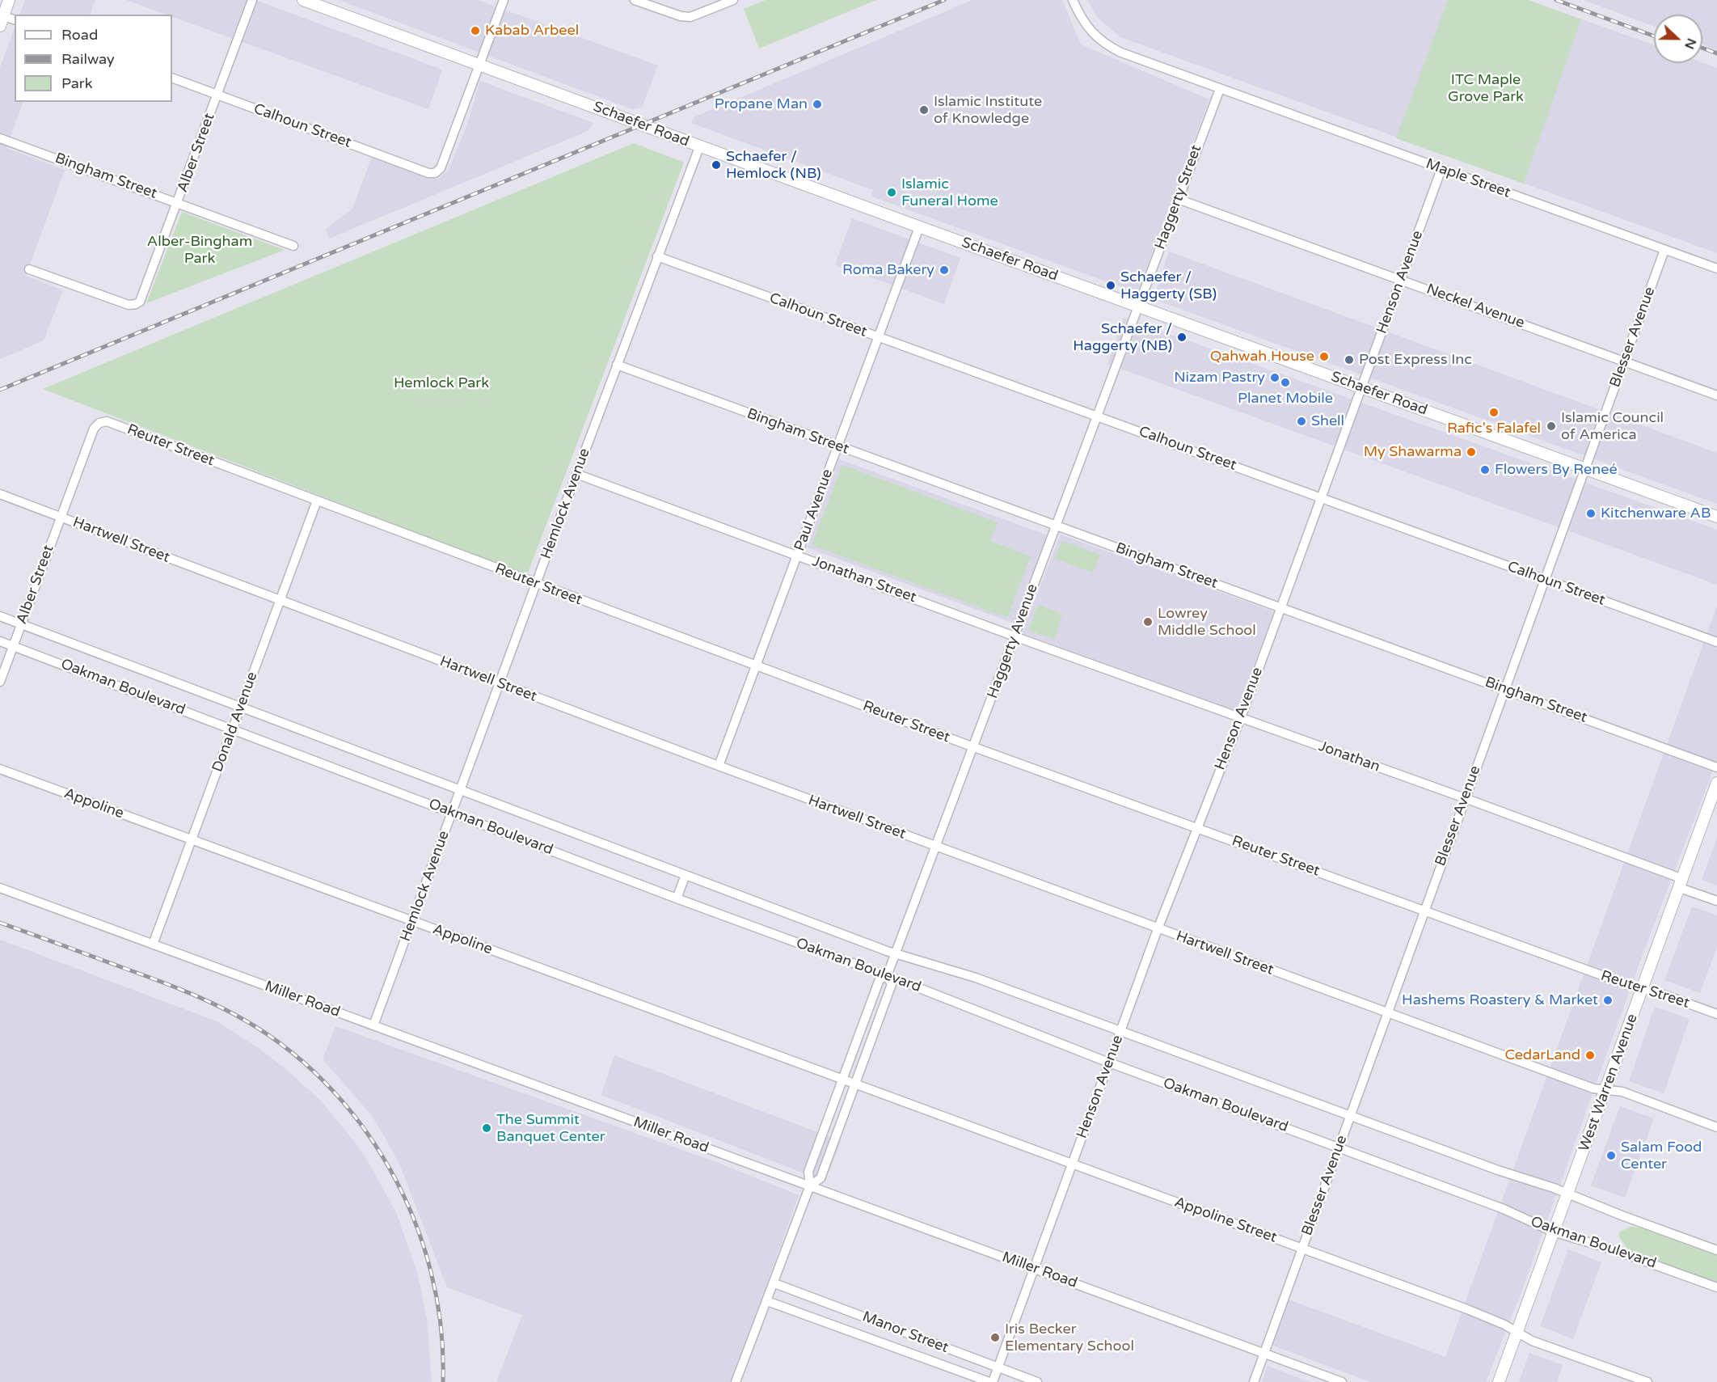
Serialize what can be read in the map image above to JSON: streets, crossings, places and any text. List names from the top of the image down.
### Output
{
  "streets": {
    "main road": ["Schaefer Road", "West Warren Avenue"],
    "street": [
      "Calhoun Street",
      "Alber Street",
      "Bingham Street",
      "Maple Street",
      "Haggerty Street",
      "Henson Avenue",
      "Neckel Avenue",
      "Blesser Avenue",
      "Reuter Street",
      "Hemlock Avenue",
      "Paul Avenue",
      "Hartwell Street",
      "Jonathan Street",
      "Haggerty Avenue",
      "Oakman Boulevard",
      "Donald Avenue",
      "Jonathan",
      "Appoline",
      "Miller Road",
      "Appoline Street",
      "Manor Street"
    ]
  },
  "crossings": [
    ["Schaefer Road", "Calhoun Street"],
    ["Schaefer Road", "Haggerty Street"],
    ["Schaefer Road", "Henson Avenue"],
    ["Schaefer Road", "Blesser Avenue"],
    ["Schaefer Road", "Hemlock Avenue"],
    ["Schaefer Road", "Paul Avenue"],
    ["Schaefer Road", "Haggerty Avenue"],
    ["Calhoun Street", "Alber Street"],
    ["Calhoun Street", "Henson Avenue"],
    ["Calhoun Street", "Blesser Avenue"],
    ["Calhoun Street", "Hemlock Avenue"],
    ["Calhoun Street", "Paul Avenue"],
    ["Calhoun Street", "Haggerty Avenue"],
    ["Alber Street", "Bingham Street"],
    ["Alber Street", "Reuter Street"],
    ["Alber Street", "Hartwell Street"],
    ["Alber Street", "Oakman Boulevard"],
    ["Bingham Street", "Henson Avenue"],
    ["Bingham Street", "Blesser Avenue"],
    ["Bingham Street", "Hemlock Avenue"],
    ["Bingham Street", "Paul Avenue"],
    ["Bingham Street", "Haggerty Avenue"],
    ["Maple Street", "Haggerty Street"],
    ["Maple Street", "Henson Avenue"],
    ["Maple Street", "Blesser Avenue"],
    ["Haggerty Street", "Neckel Avenue"],
    ["Haggerty Street", "Haggerty Avenue"],
    ["Henson Avenue", "Neckel Avenue"],
    ["Henson Avenue", "Reuter Street"],
    ["Henson Avenue", "Hartwell Street"],
    ["Henson Avenue", "Oakman Boulevard"],
    ["Henson Avenue", "Jonathan"],
    ["Henson Avenue", "Miller Road"],
    ["Henson Avenue", "Appoline Street"],
    ["Henson Avenue", "Manor Street"],
    ["Neckel Avenue", "Blesser Avenue"],
    ["Blesser Avenue", "Reuter Street"],
    ["Blesser Avenue", "Hartwell Street"],
    ["Blesser Avenue", "Oakman Boulevard"],
    ["Blesser Avenue", "Jonathan"],
    ["Blesser Avenue", "Miller Road"],
    ["Blesser Avenue", "Appoline Street"],
    ["Reuter Street", "Hemlock Avenue"],
    ["Reuter Street", "Paul Avenue"],
    ["Reuter Street", "Haggerty Avenue"],
    ["Reuter Street", "Donald Avenue"],
    ["Reuter Street", "West Warren Avenue"],
    ["Hemlock Avenue", "Hartwell Street"],
    ["Hemlock Avenue", "Jonathan Street"],
    ["Hemlock Avenue", "Oakman Boulevard"],
    ["Hemlock Avenue", "Appoline"],
    ["Hemlock Avenue", "Miller Road"],
    ["Paul Avenue", "Hartwell Street"],
    ["Paul Avenue", "Jonathan Street"],
    ["Hartwell Street", "Haggerty Avenue"],
    ["Hartwell Street", "Donald Avenue"],
    ["Hartwell Street", "West Warren Avenue"],
    ["Jonathan Street", "Haggerty Avenue"],
    ["Jonathan Street", "Jonathan"],
    ["Haggerty Avenue", "Oakman Boulevard"],
    ["Haggerty Avenue", "Jonathan"],
    ["Haggerty Avenue", "Appoline"],
    ["Haggerty Avenue", "Miller Road"],
    ["Haggerty Avenue", "Appoline Street"],
    ["Haggerty Avenue", "Manor Street"],
    ["Oakman Boulevard", "Donald Avenue"],
    ["Oakman Boulevard", "West Warren Avenue"],
    ["Donald Avenue", "Appoline"],
    ["Donald Avenue", "Miller Road"],
    ["Jonathan", "West Warren Avenue"],
    ["Appoline", "Appoline Street"],
    ["West Warren Avenue", "Appoline Street"]
  ],
  "parks": ["ITC Maple Grove Park", "Alber-Bingham Park", "Hemlock Park"],
  "places": [
    "Kabab Arbeel",
    "Propane Man",
    "Islamic Institute of Knowledge",
    "Schaefer / Hemlock (NB)",
    "Islamic Funeral Home",
    "Roma Bakery",
    "Schaefer / Haggerty (SB)",
    "Schaefer / Haggerty (NB)",
    "Qahwah House",
    "Post Express Inc",
    "Nizam Pastry",
    "Planet Mobile",
    "Rafic's Falafel",
    "Shell",
    "Islamic Council of America",
    "My Shawarma",
    "Flowers By Reneé",
    "Kitchenware AB",
    "Lowrey Middle School",
    "Hashems Roastery & Market",
    "CedarLand",
    "The Summit Banquet Center",
    "Salam Food Center",
    "Iris Becker Elementary School"
  ],
  "legend": ["Road", "Railway", "Park"],
  "north": "right"
}
